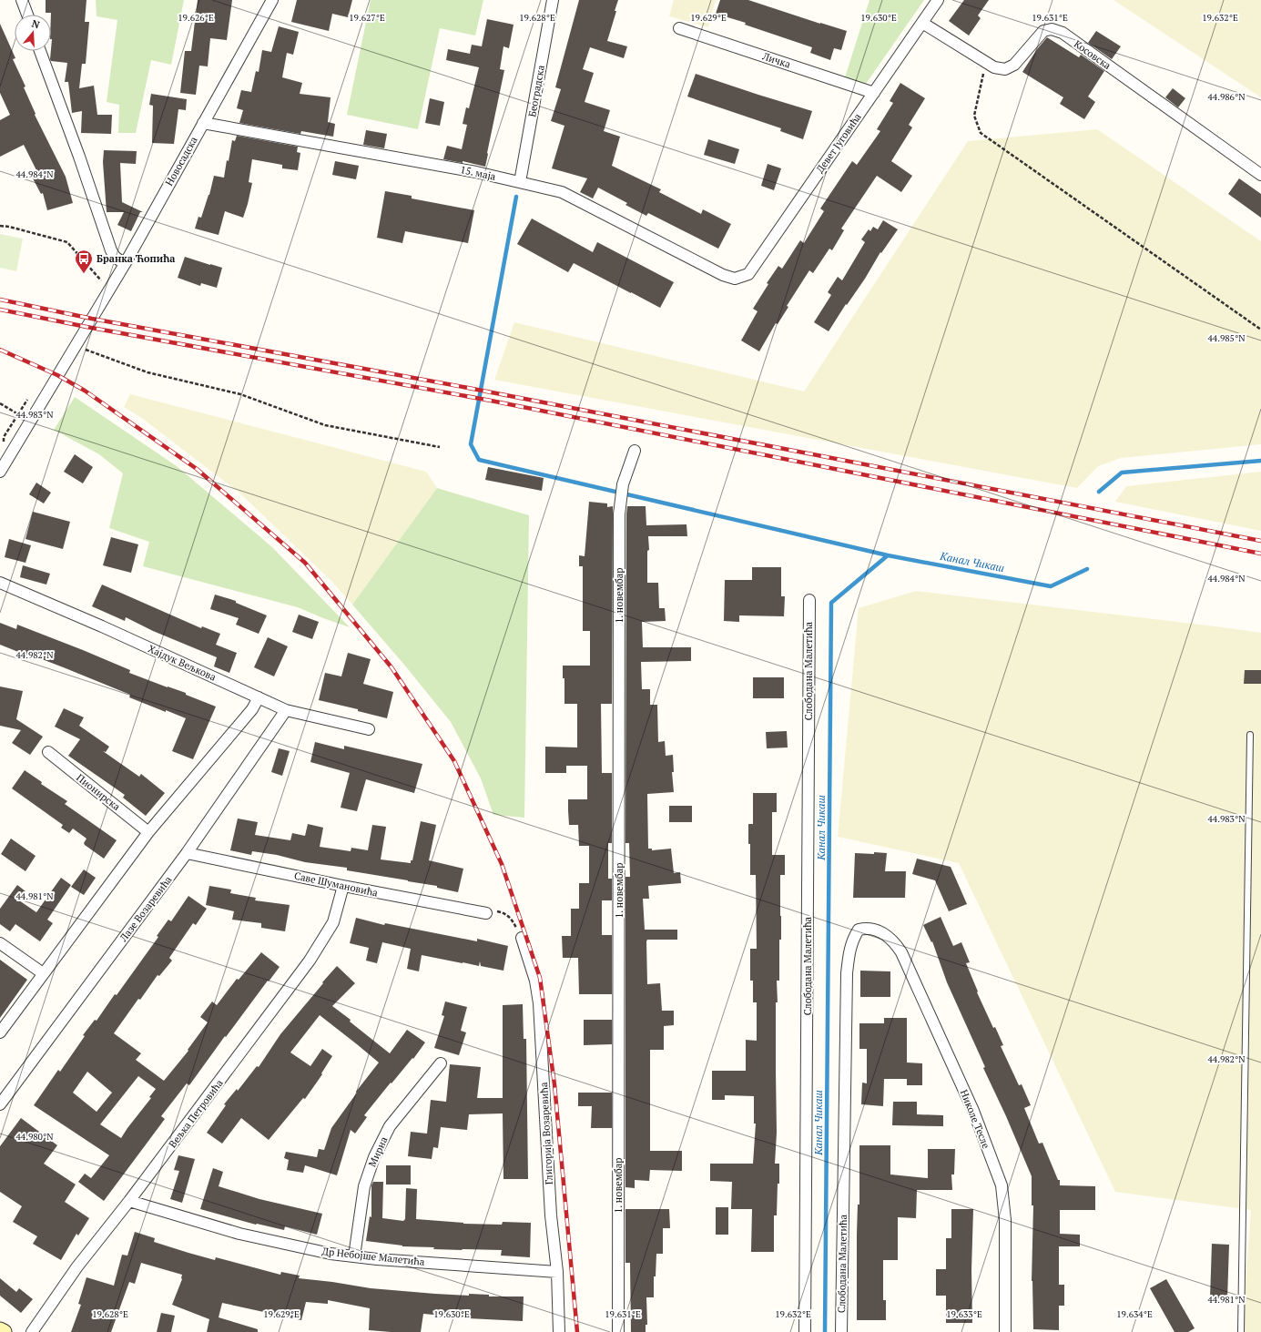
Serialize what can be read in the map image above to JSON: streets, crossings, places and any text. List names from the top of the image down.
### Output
{
  "streets": {
    "street": [
      "Косовска",
      "Личка",
      "Београдска",
      "Девет Југовића",
      "Новосадска",
      "15. маја",
      "1. новембар",
      "Хајдук Вељкова",
      "Слободана Малетића",
      "Пионирска",
      "Саве Шумановића",
      "Лазе Возаревића",
      "Вељка Петровића",
      "Николе Тесле",
      "Глигорија Возаревића",
      "Мирна",
      "Др Небојше Малетића"
    ]
  },
  "crossings": [
    ["Косовска", "Девет Југовића"],
    ["Личка", "Девет Југовића"],
    ["Београдска", "15. маја"],
    ["Девет Југовића", "15. маја"],
    ["Новосадска", "15. маја"],
    ["Хајдук Вељкова", "Лазе Возаревића"],
    ["Слободана Малетића", "Николе Тесле"],
    ["Саве Шумановића", "Лазе Возаревића"],
    ["Саве Шумановића", "Вељка Петровића"],
    ["Вељка Петровића", "Др Небојше Малетића"],
    ["Глигорија Возаревића", "Др Небојше Малетића"],
    ["Мирна", "Др Небојше Малетића"]
  ],
  "water": ["Канал Чикаш"],
  "places": {
    "bus stop": ["Бранка Ћопића"]
  },
  "north": "top",
  "coordinates": [
    "19.626°E",
    "19.627°E",
    "19.628°E",
    "19.629°E",
    "19.630°E",
    "19.631°E",
    "19.632°E",
    "44.986°N",
    "44.984°N",
    "44.985°N",
    "44.983°N",
    "44.982°N",
    "44.981°N",
    "44.980°N",
    "19.633°E",
    "19.634°E"
  ]
}
